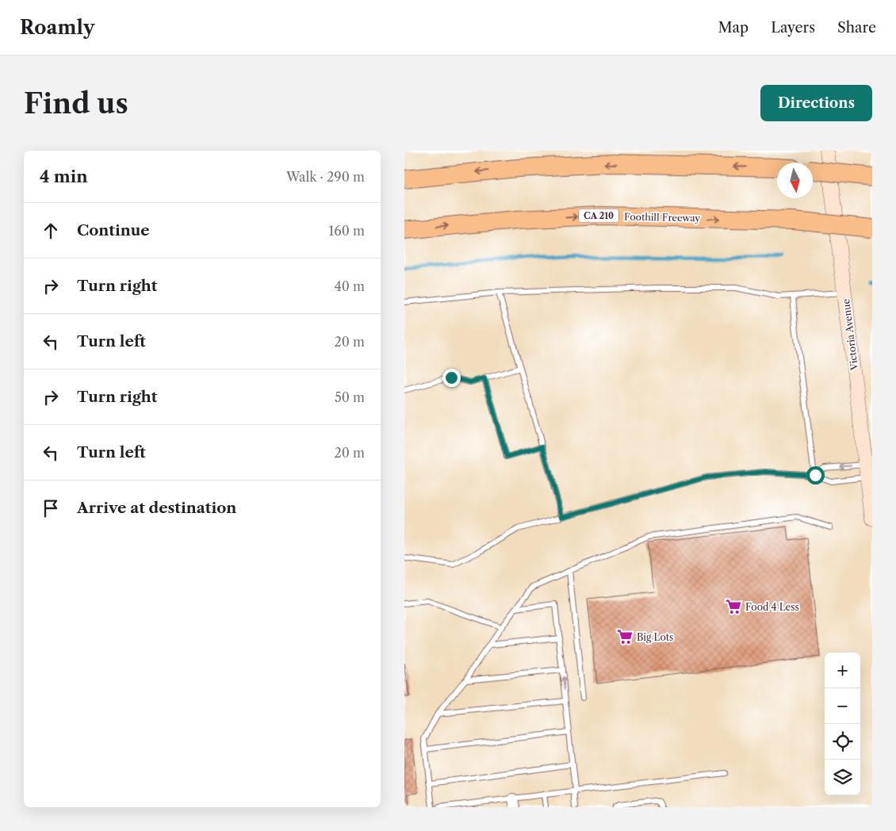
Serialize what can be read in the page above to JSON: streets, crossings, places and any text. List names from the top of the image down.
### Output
{
  "streets": {
    "highway": ["CA 210", "Foothill Freeway"],
    "main road": ["Victoria Avenue"]
  },
  "places": {
    "supermarket": ["Food 4 Less", "Big Lots"]
  },
  "north": "bottom",
  "page": {
    "header": "Roamly",
    "nav": ["Map", "Layers", "Share"],
    "buttons": "Directions",
    "title": "Find us",
    "heading": ["4 min", "Walk · 290 m"],
    "list": [
      ["Continue", "160 m"],
      ["Turn right", "40 m"],
      ["Turn left", "20 m"],
      ["Turn right", "50 m"],
      ["Turn left", "20 m"],
      "Arrive at destination"
    ],
    "map_buttons": ["+", "−"]
  }
}
